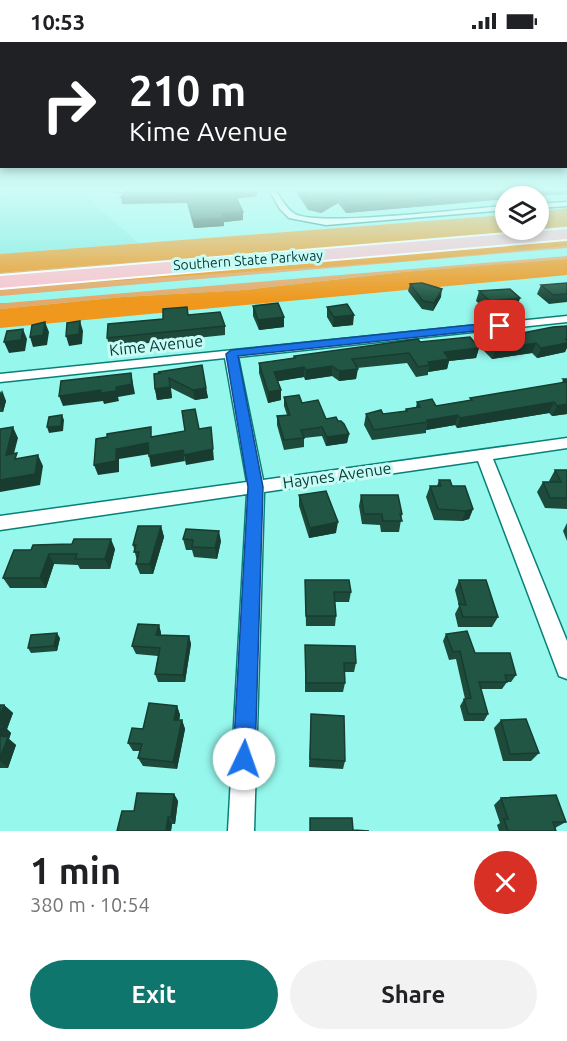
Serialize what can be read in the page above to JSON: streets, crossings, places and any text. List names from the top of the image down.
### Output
{
  "streets": {
    "highway": ["Southern State Parkway"],
    "street": ["Kime Avenue", "Haynes Avenue"]
  },
  "page": {
    "status": "10:53",
    "turn": ["210 m", "Kime Avenue"],
    "heading": ["1 min", "380 m · 10:54"],
    "buttons": ["Exit", "Share"]
  }
}
